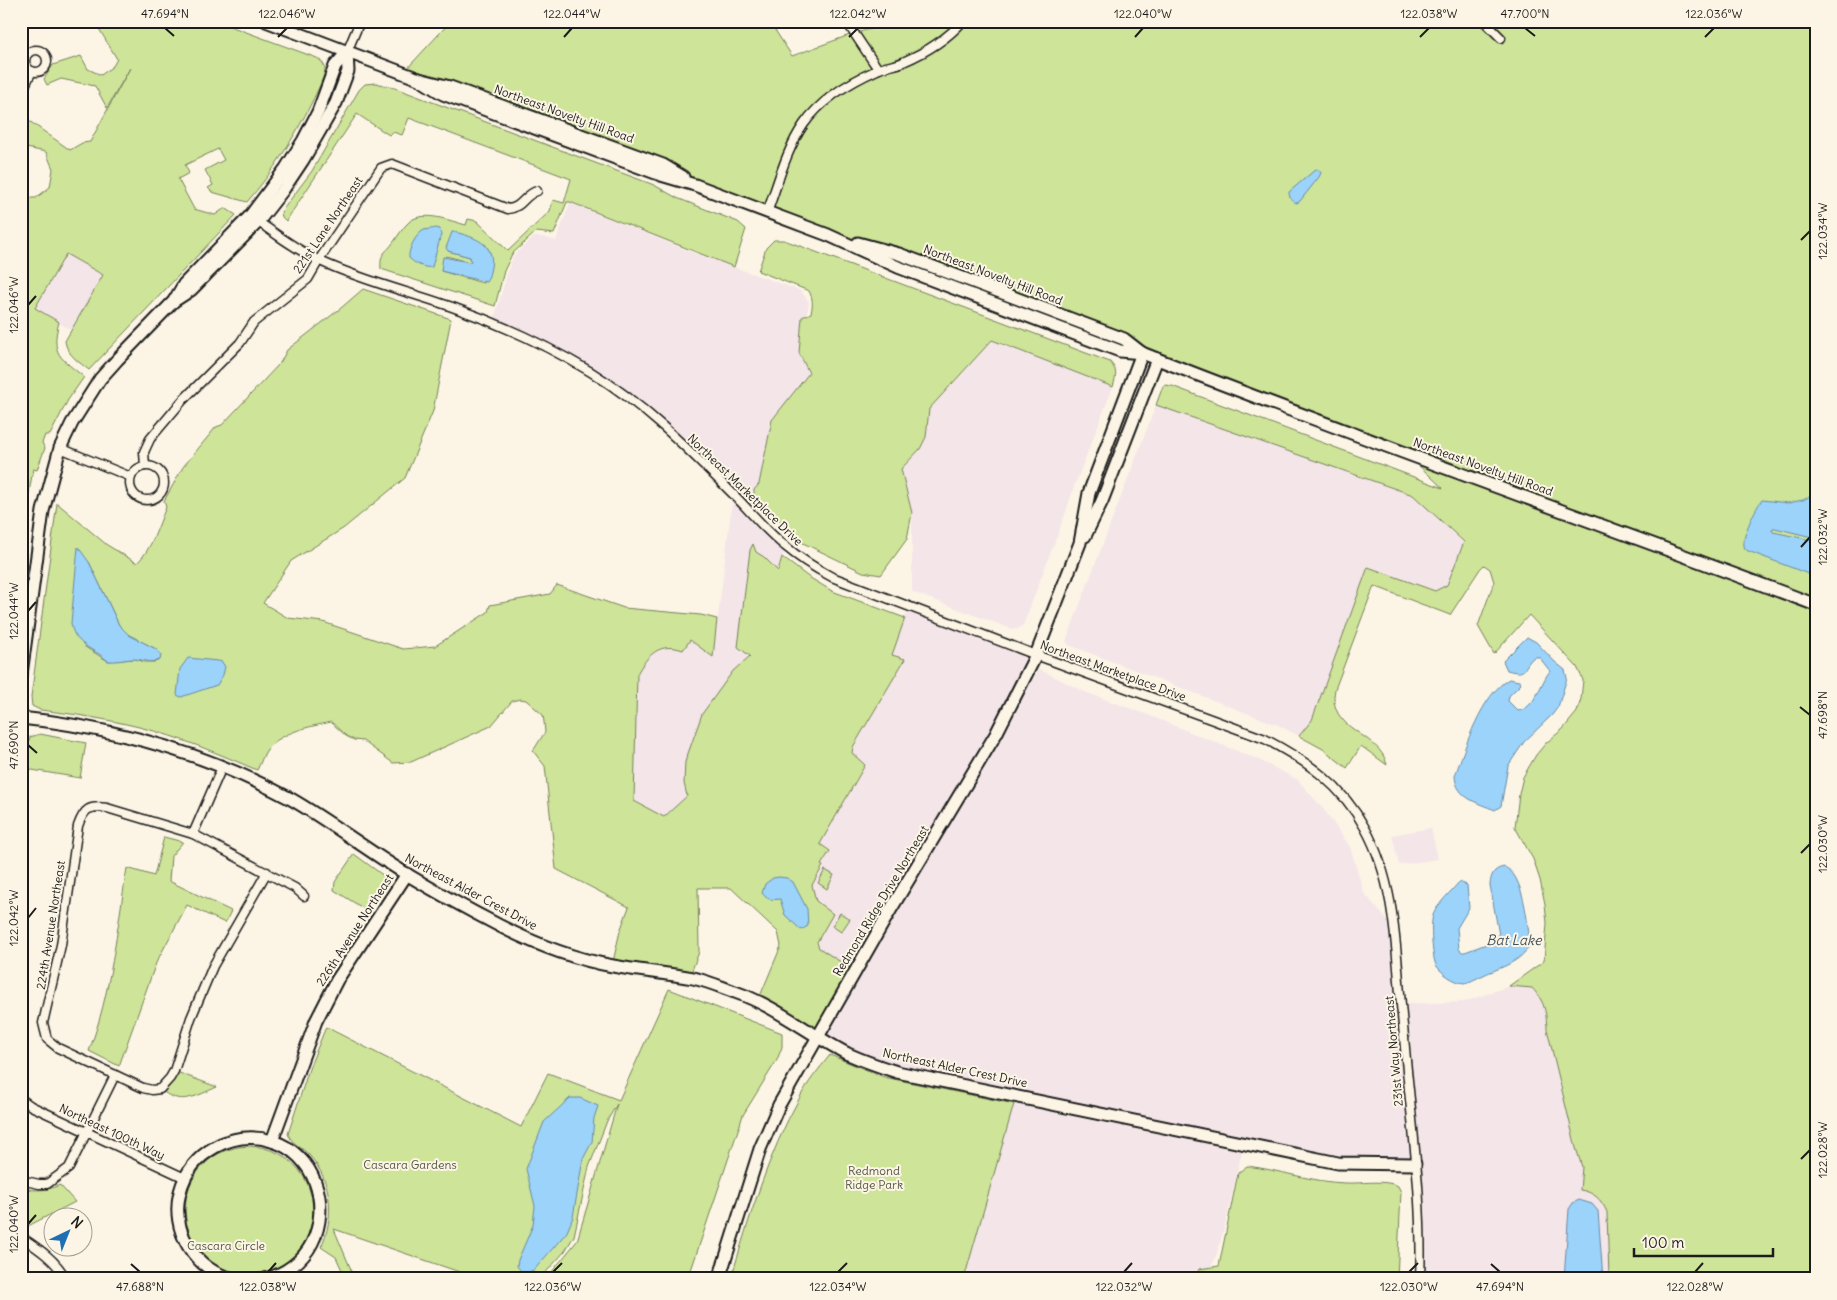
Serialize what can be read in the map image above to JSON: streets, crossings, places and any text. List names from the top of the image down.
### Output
{
  "streets": {
    "street": [
      "Northeast Novelty Hill Road",
      "221st Lane Northeast",
      "Northeast Marketplace Drive",
      "Northeast Alder Crest Drive",
      "Redmond Ridge Drive Northeast",
      "224th Avenue Northeast",
      "226th Avenue Northeast",
      "231st Way Northeast",
      "Northeast 100th Way"
    ]
  },
  "crossings": [
    ["Northeast Novelty Hill Road", "Redmond Ridge Drive Northeast"],
    ["221st Lane Northeast", "Northeast Marketplace Drive"],
    ["Northeast Marketplace Drive", "Redmond Ridge Drive Northeast"],
    ["Northeast Marketplace Drive", "231st Way Northeast"],
    ["Northeast Alder Crest Drive", "Redmond Ridge Drive Northeast"],
    ["Northeast Alder Crest Drive", "226th Avenue Northeast"],
    ["Northeast Alder Crest Drive", "231st Way Northeast"]
  ],
  "water": ["Bat Lake"],
  "parks": ["Cascara Gardens", "Redmond Ridge Park", "Cascara Circle"],
  "scale_bar": "100 m",
  "north": "top right",
  "coordinates": [
    "47.694°N",
    "122.046°W",
    "122.044°W",
    "122.042°W",
    "122.040°W",
    "122.038°W",
    "47.700°N",
    "122.036°W",
    "122.034°W",
    "122.032°W",
    "47.698°N",
    "47.690°N",
    "122.030°W",
    "122.028°W",
    "47.688°N"
  ]
}
